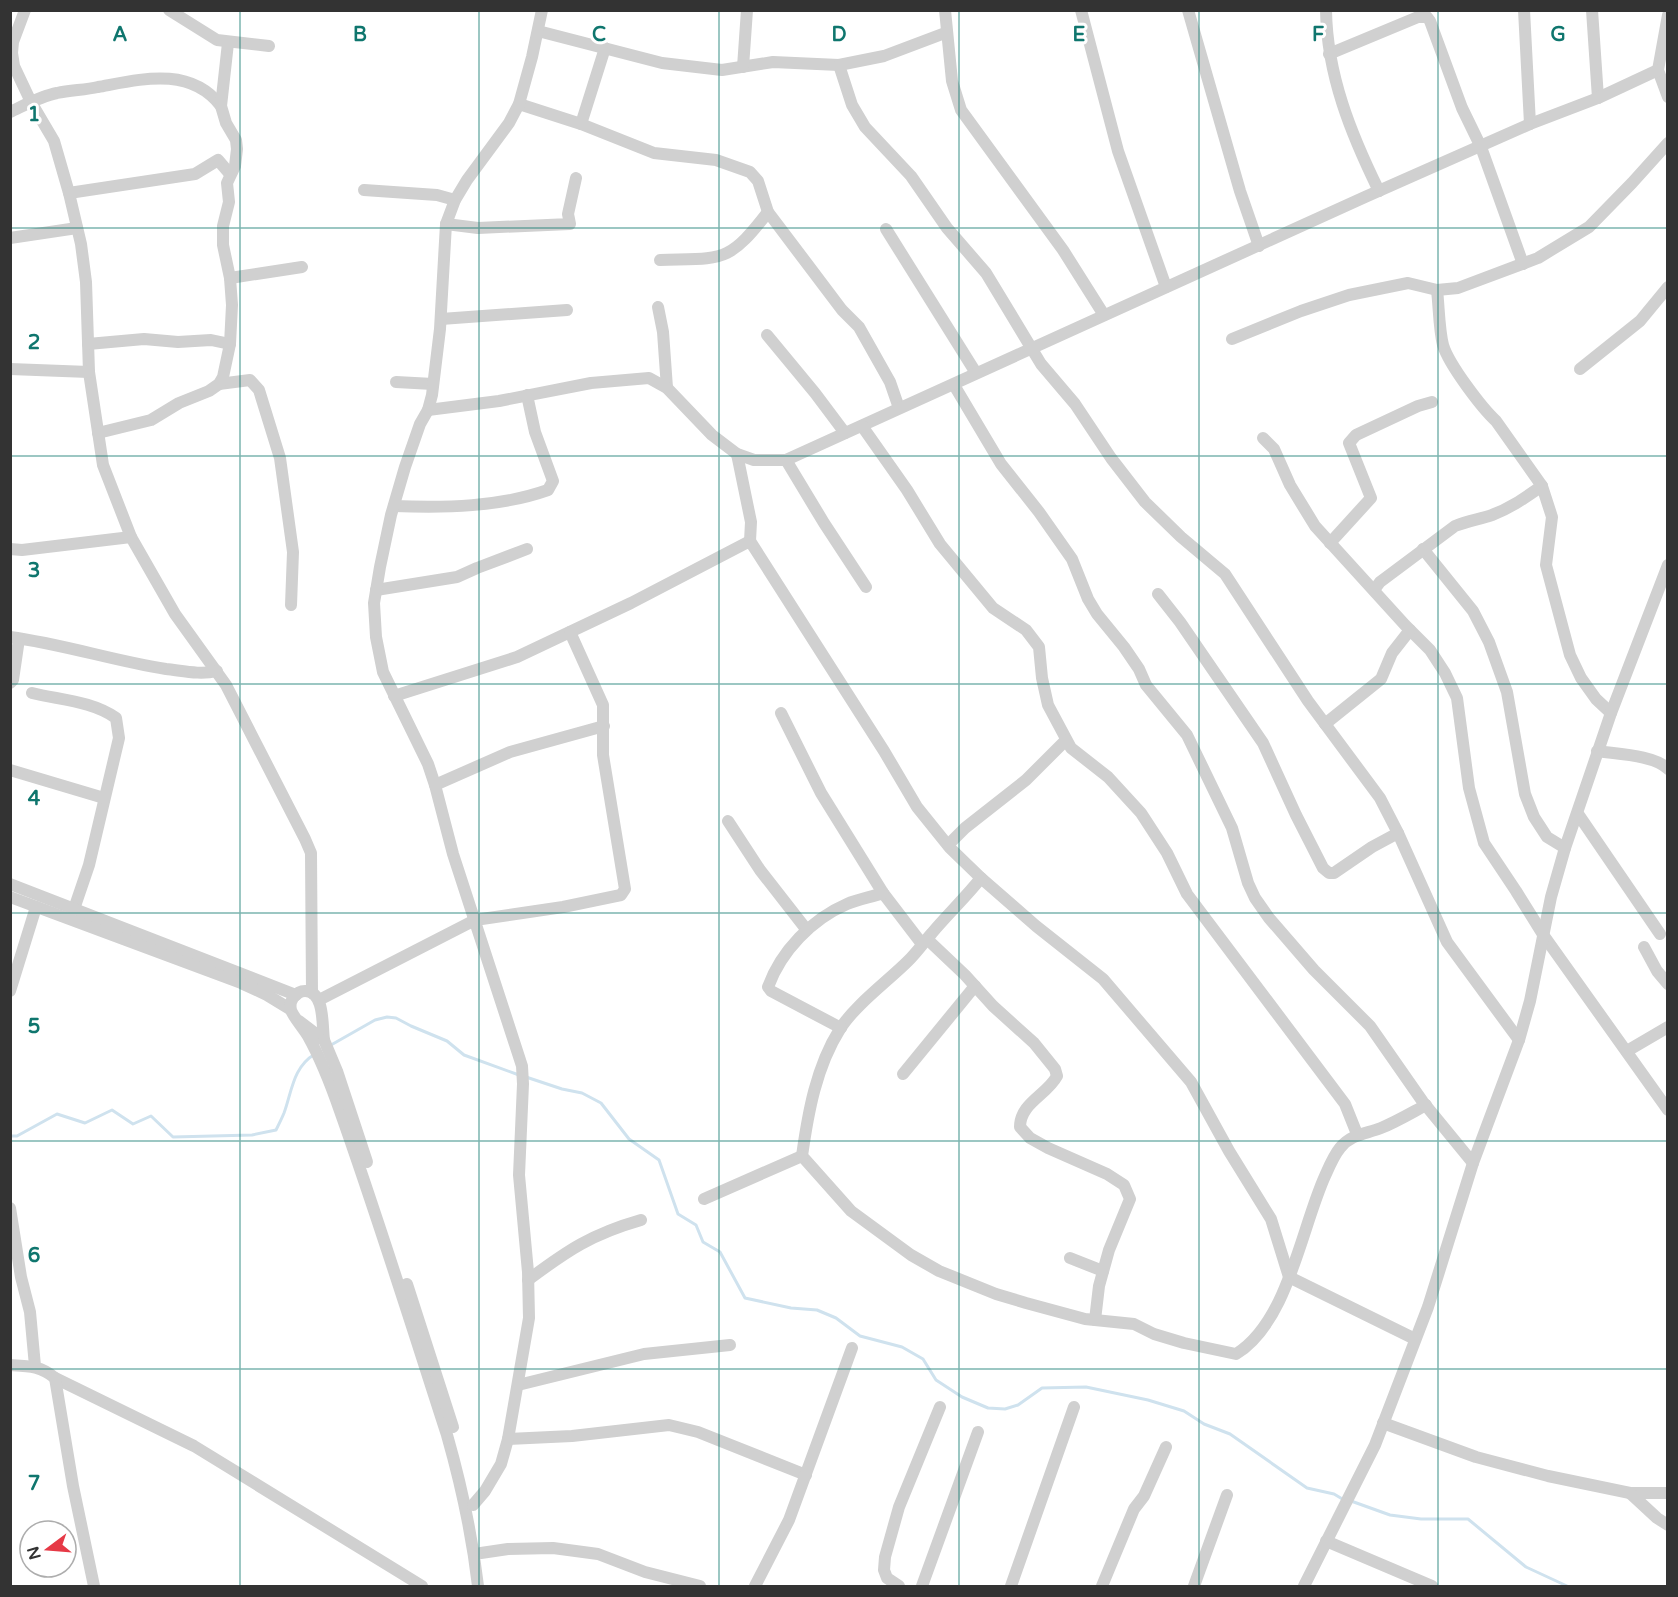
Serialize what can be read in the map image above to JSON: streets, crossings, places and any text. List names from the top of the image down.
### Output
{
  "north": "left",
  "grid": {
    "columns": [
      "A",
      "B",
      "C",
      "D",
      "E",
      "F",
      "G"
    ],
    "rows": [
      "1",
      "2",
      "3",
      "4",
      "5",
      "6",
      "7"
    ]
  }
}
